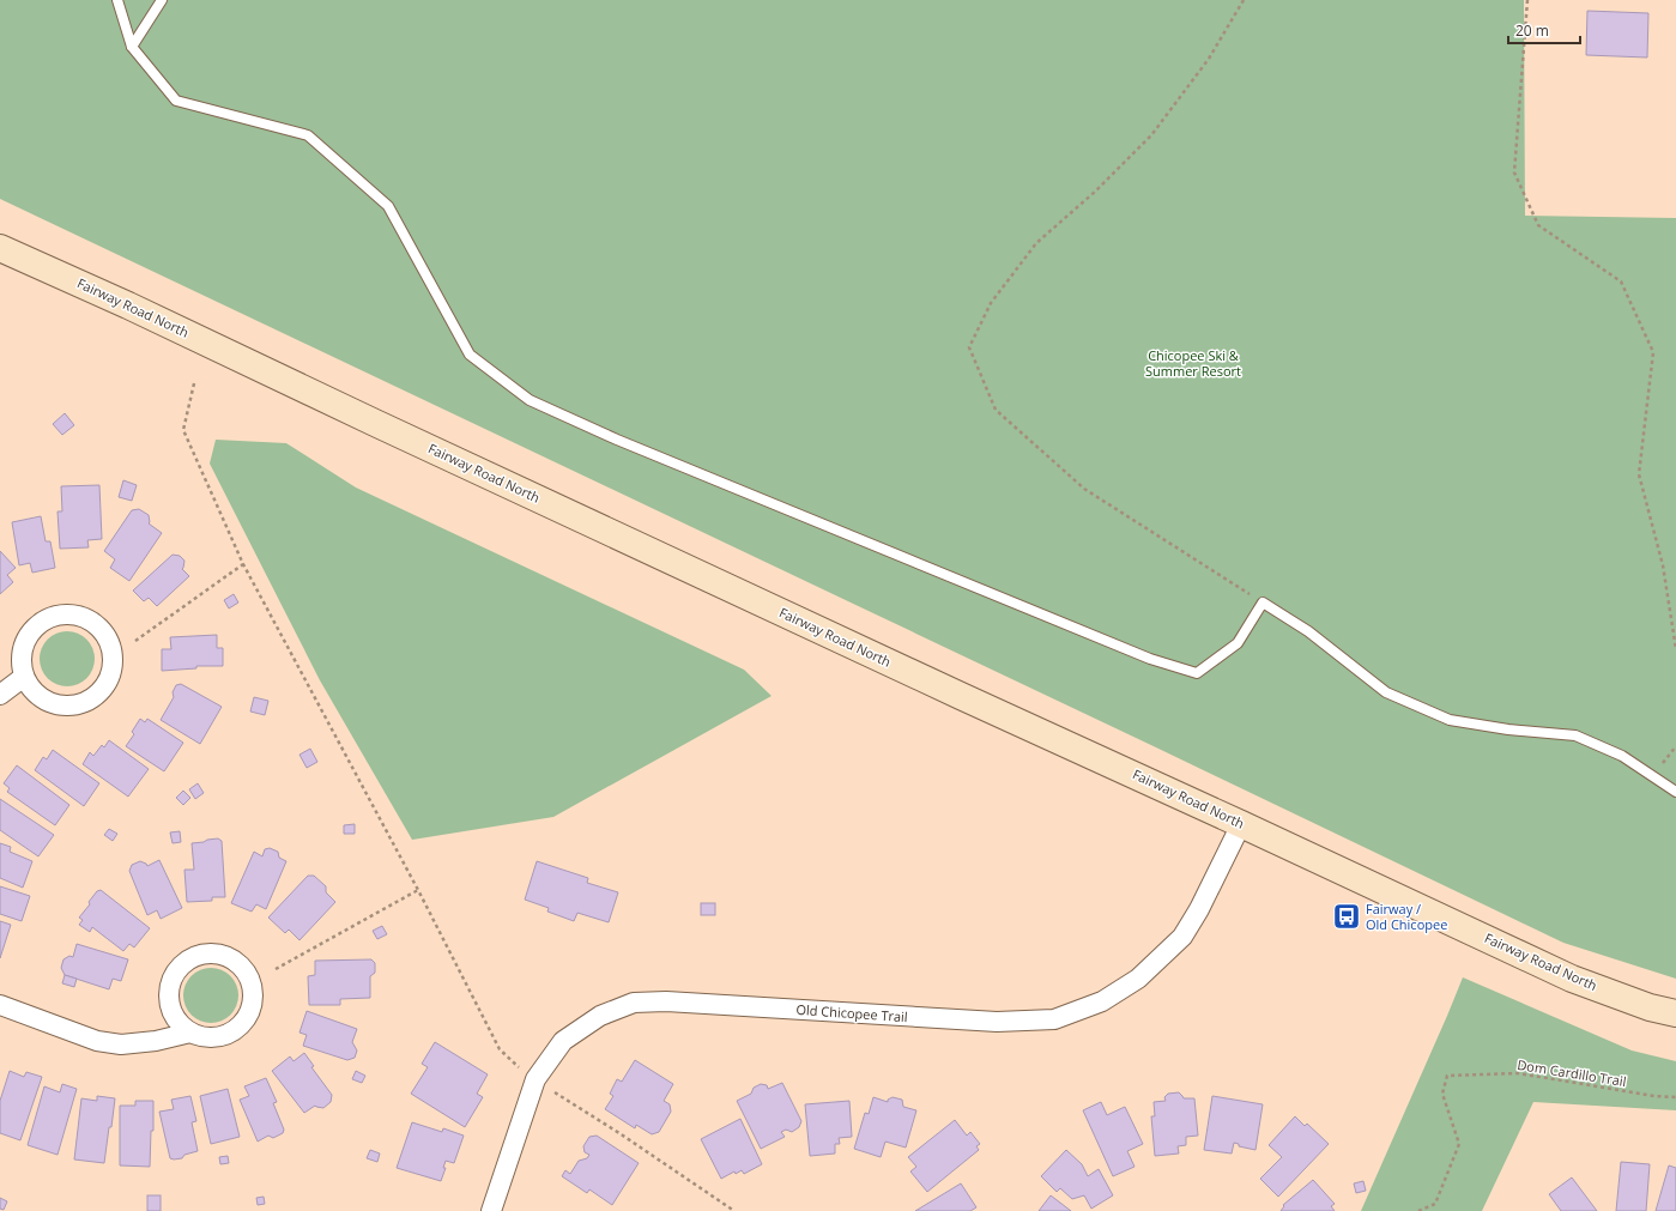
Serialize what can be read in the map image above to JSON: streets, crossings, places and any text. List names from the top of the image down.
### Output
{
  "streets": {
    "main road": ["Fairway Road North"],
    "street": ["Old Chicopee Trail"],
    "path": ["Dom Cardillo Trail"]
  },
  "crossings": [
    ["Fairway Road North", "Old Chicopee Trail"]
  ],
  "parks": ["Chicopee Ski & Summer Resort"],
  "places": {
    "bus stop": ["Fairway / Old Chicopee"]
  },
  "scale_bar": "20 m"
}
